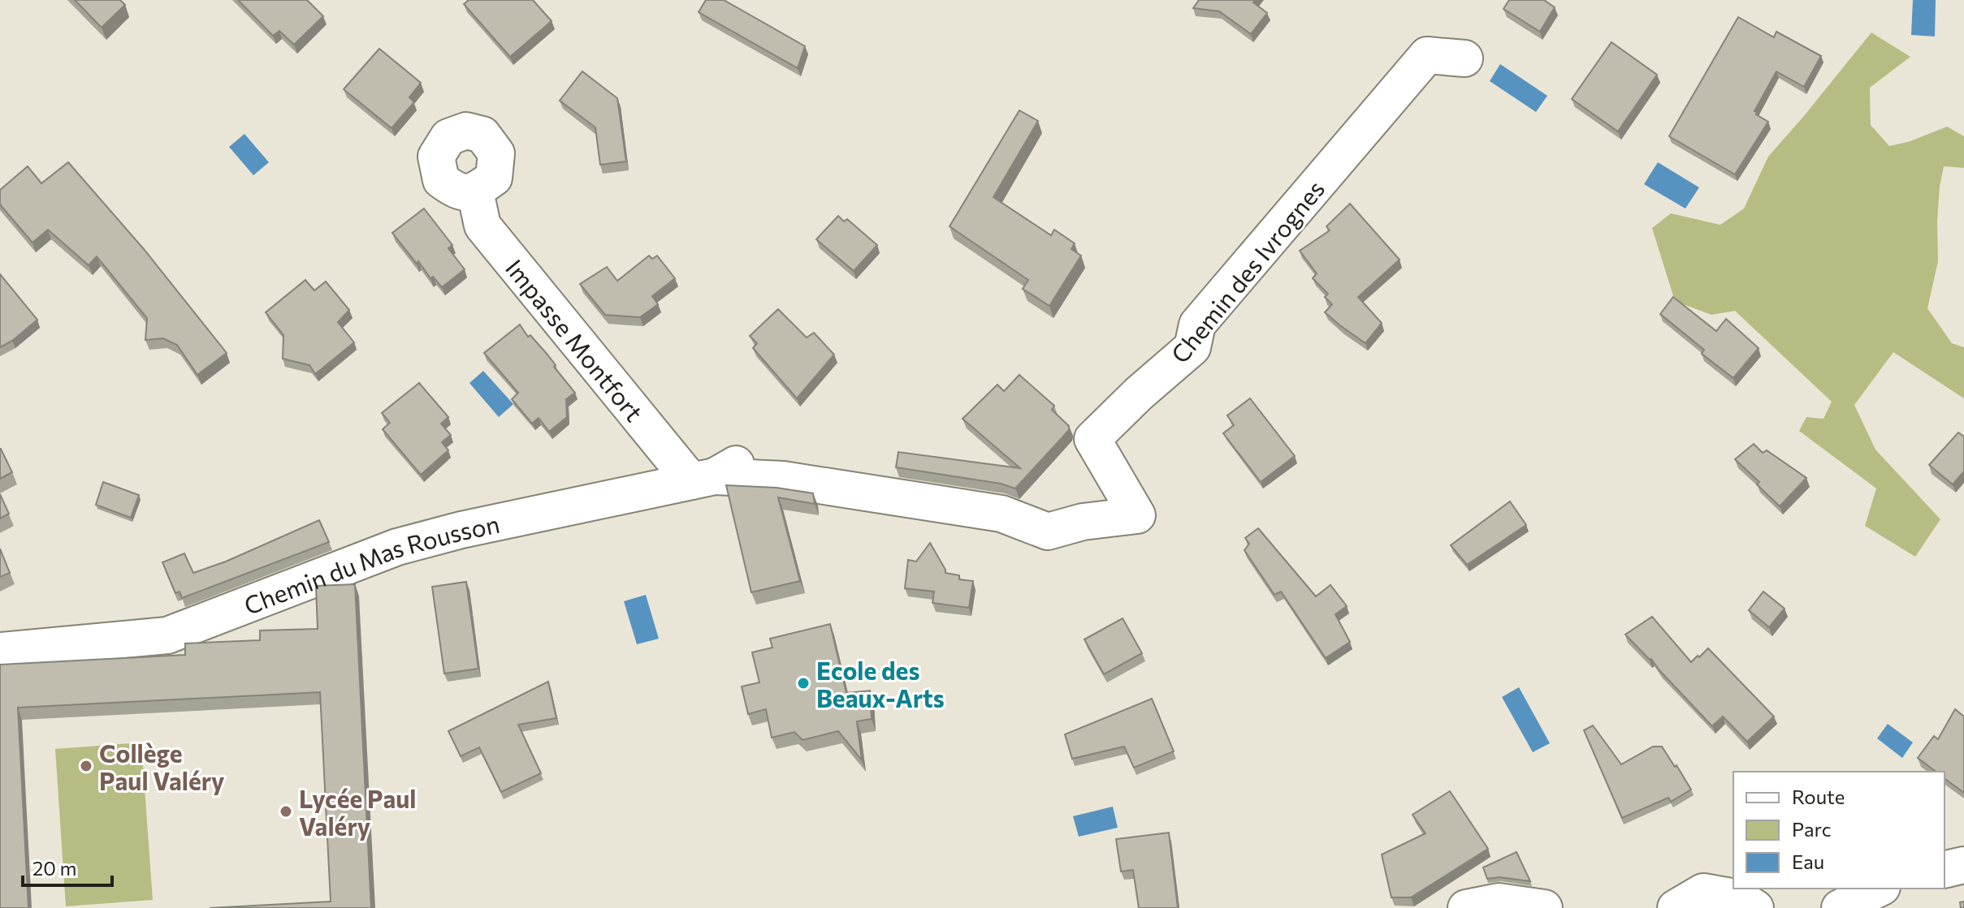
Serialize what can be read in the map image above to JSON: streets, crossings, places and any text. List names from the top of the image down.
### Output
{
  "streets": {
    "street": ["Chemin des Ivrognes", "Impasse Montfort", "Chemin du Mas Rousson"]
  },
  "crossings": [
    ["Chemin des Ivrognes", "Impasse Montfort"],
    ["Chemin des Ivrognes", "Chemin du Mas Rousson"],
    ["Impasse Montfort", "Chemin du Mas Rousson"]
  ],
  "places": ["Ecole des Beaux-Arts", "Collège Paul Valéry", "Lycée Paul Valéry"],
  "legend": ["Route", "Parc", "Eau"],
  "scale_bar": "20 m"
}
